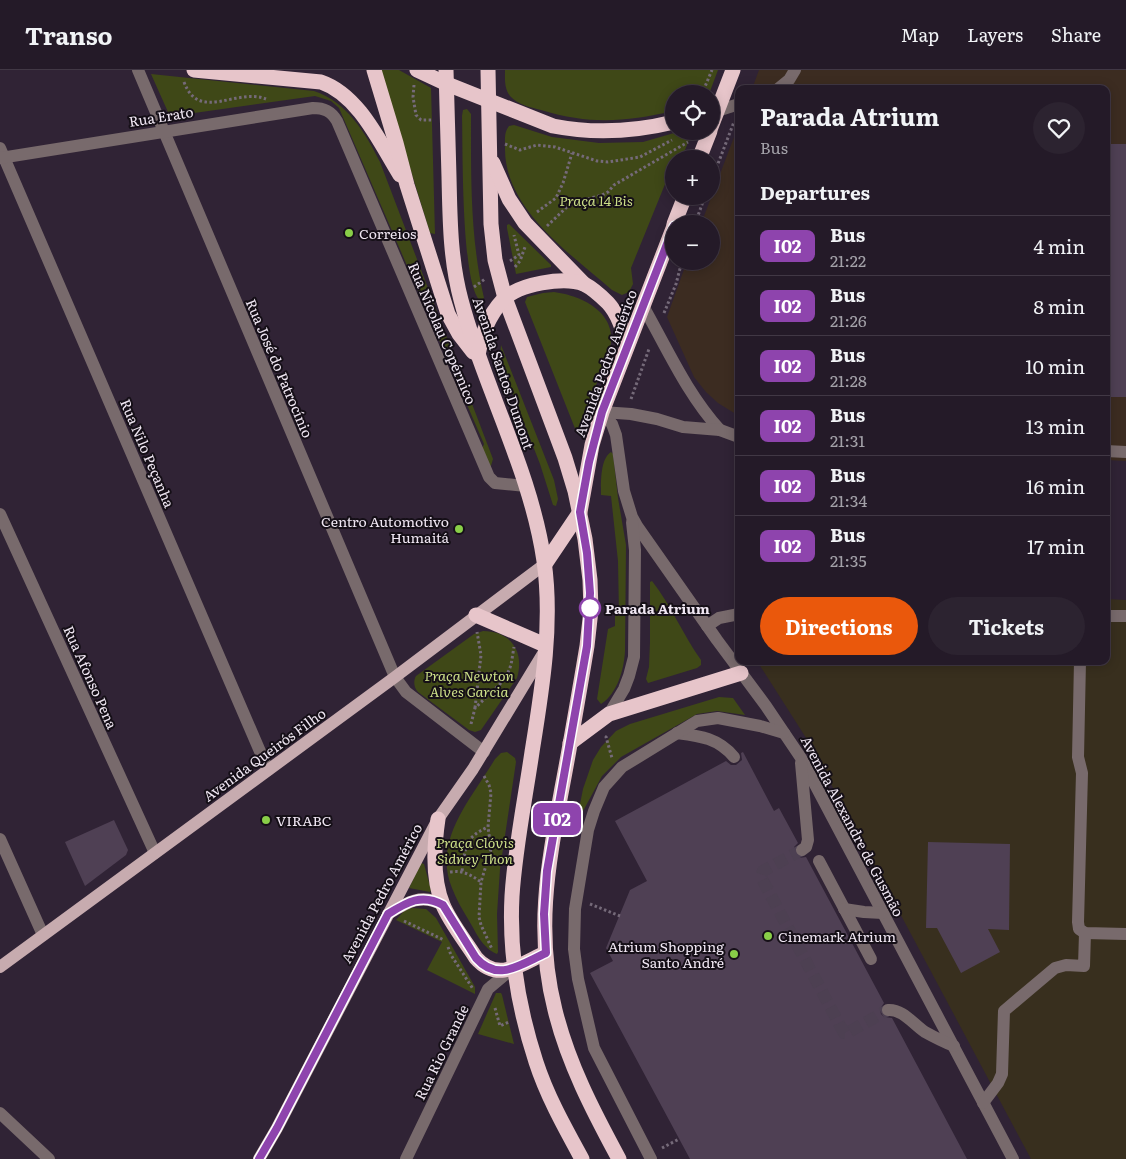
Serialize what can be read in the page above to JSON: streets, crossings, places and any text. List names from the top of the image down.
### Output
{
  "streets": {
    "highway": ["Avenida Pedro Américo", "Avenida Santos Dumont"],
    "main road": ["Avenida Queirós Filho"],
    "street": [
      "Rua Erato",
      "Rua Nicolau Copérnico",
      "Rua José do Patrocínio",
      "Rua Nilo Peçanha",
      "Rua Afonso Pena",
      "Avenida Alexandre de Gusmão",
      "Rua Rio Grande"
    ]
  },
  "crossings": [
    ["Rua Erato", "Rua Nicolau Copérnico"],
    ["Rua Erato", "Rua José do Patrocínio"],
    ["Rua Erato", "Rua Nilo Peçanha"],
    ["Rua Nicolau Copérnico", "Avenida Santos Dumont"],
    ["Avenida Pedro Américo", "Avenida Santos Dumont"],
    ["Avenida Pedro Américo", "Avenida Queirós Filho"],
    ["Avenida Pedro Américo", "Avenida Alexandre de Gusmão"],
    ["Rua José do Patrocínio", "Avenida Queirós Filho"],
    ["Avenida Santos Dumont", "Avenida Queirós Filho"],
    ["Avenida Santos Dumont", "Rua Rio Grande"],
    ["Rua Nilo Peçanha", "Avenida Queirós Filho"],
    ["Rua Afonso Pena", "Avenida Queirós Filho"]
  ],
  "parks": ["Praça 14 Bis", "Praça Newton Alves Garcia", "Praça Clóvis Sidney Thon"],
  "places": [
    "Correios",
    "Centro Automotivo Humaitá",
    "Parada Atrium",
    "VIRABC",
    "Cinemark Atrium",
    "Atrium Shopping Santo André"
  ],
  "lines": ["bus line I02"],
  "page": {
    "header": "Transo",
    "nav": ["Map", "Layers", "Share"],
    "on_map": "I02",
    "map_buttons": ["+", "−"],
    "heading": [
      ["Parada Atrium", "Bus"],
      "Departures"
    ],
    "list": [
      {
        "mark": "I02",
        "name": "Bus",
        "note": "21:22",
        "value": "4 min"
      },
      {
        "mark": "I02",
        "name": "Bus",
        "note": "21:26",
        "value": "8 min"
      },
      {
        "mark": "I02",
        "name": "Bus",
        "note": "21:28",
        "value": "10 min"
      },
      {
        "mark": "I02",
        "name": "Bus",
        "note": "21:31",
        "value": "13 min"
      },
      {
        "mark": "I02",
        "name": "Bus",
        "note": "21:34",
        "value": "16 min"
      },
      {
        "mark": "I02",
        "name": "Bus",
        "note": "21:35",
        "value": "17 min"
      }
    ],
    "buttons": ["Directions", "Tickets"]
  }
}
